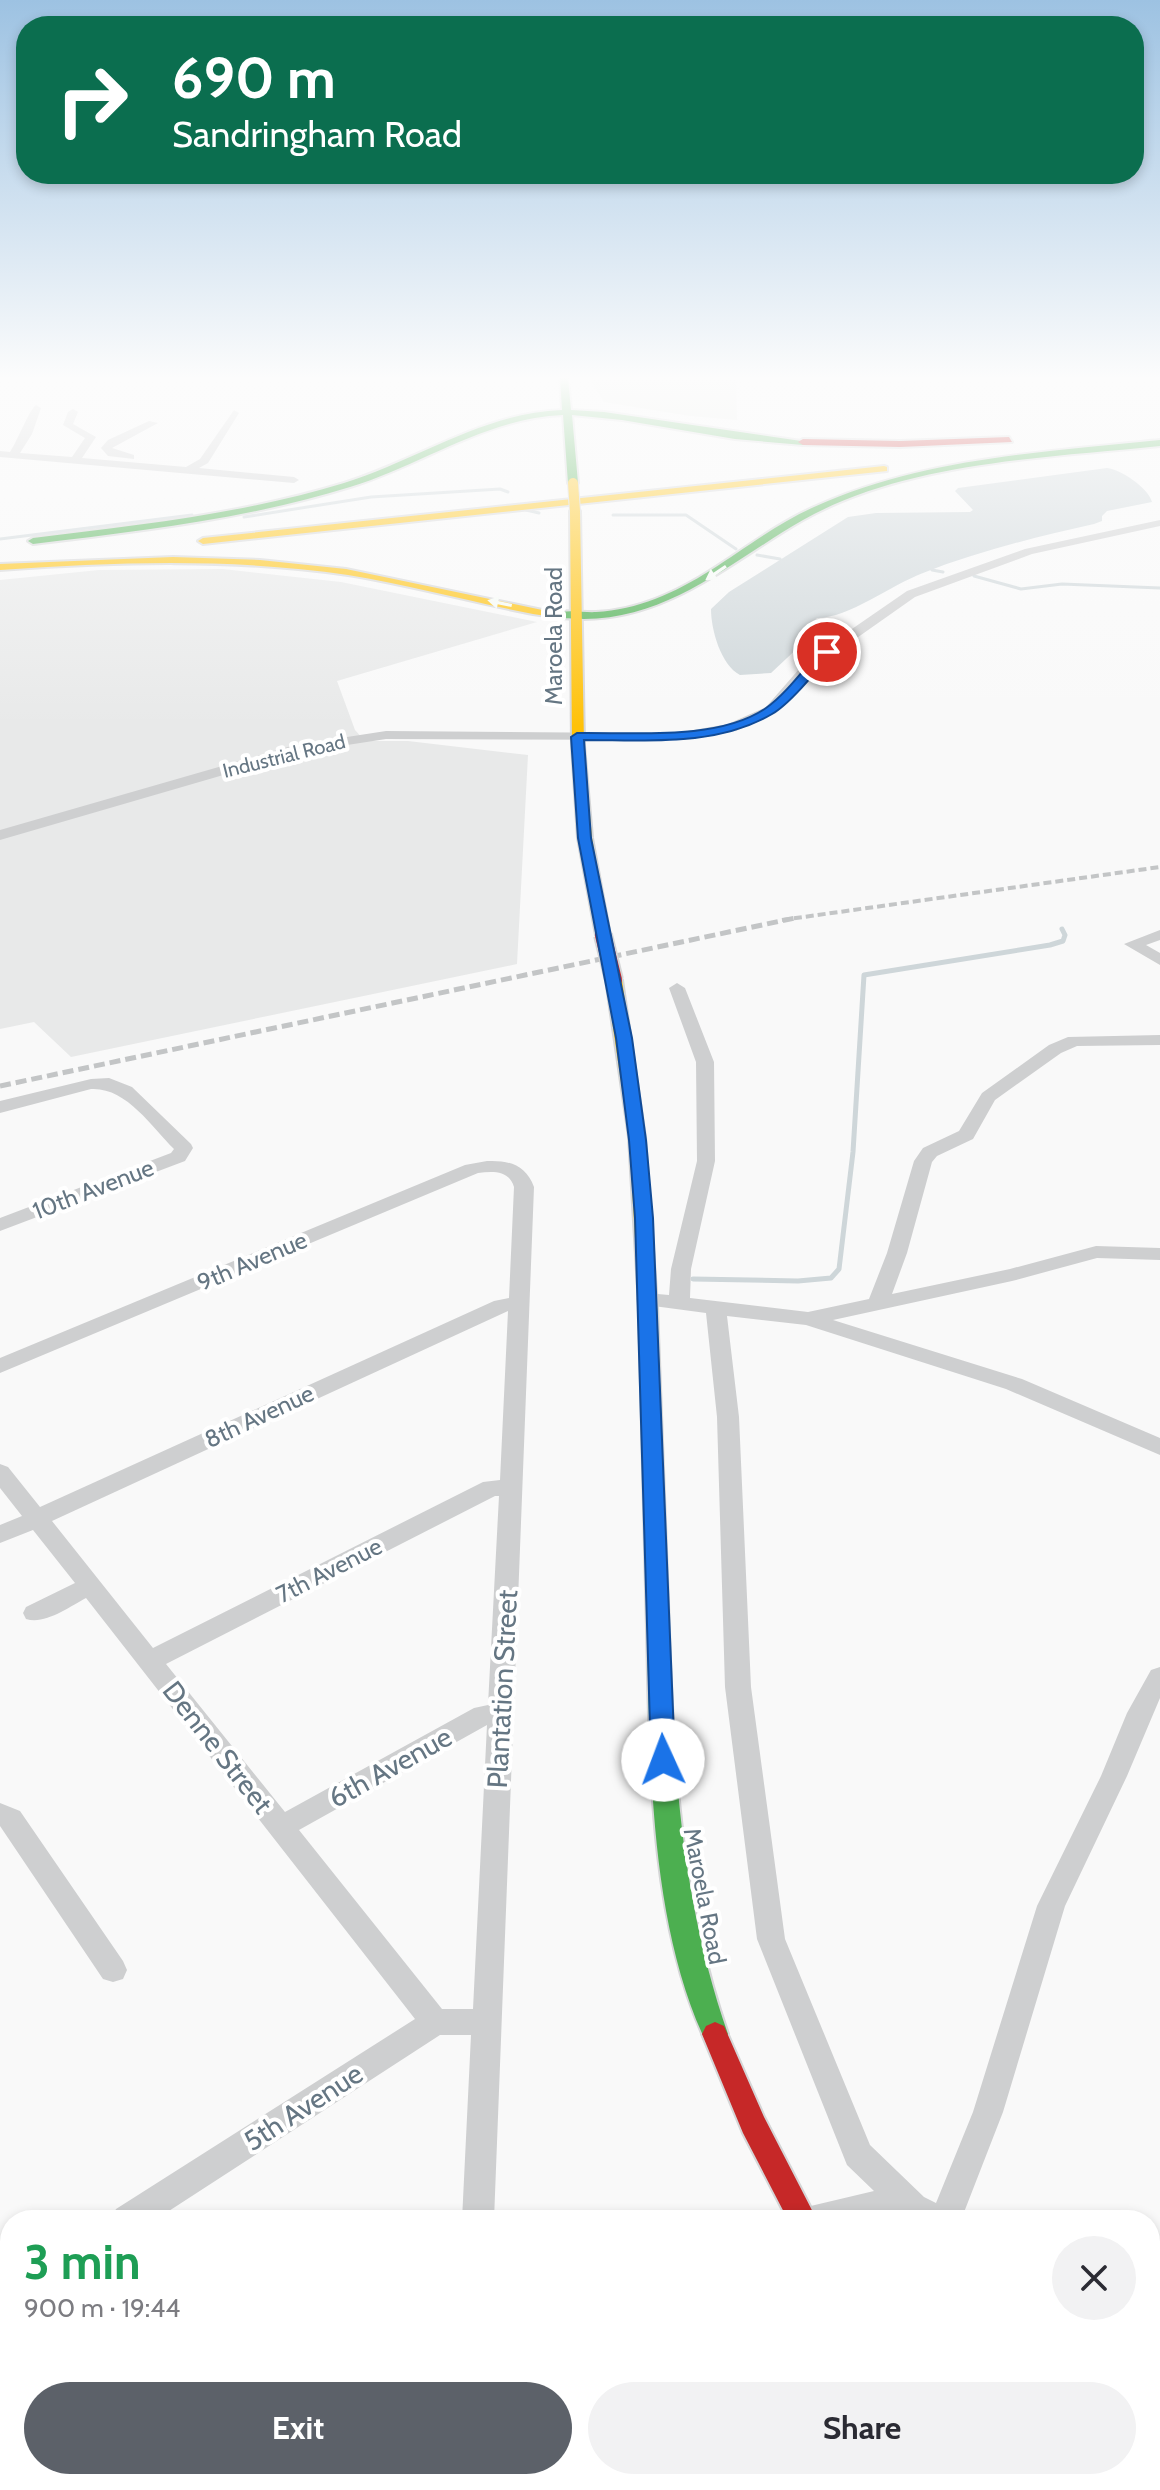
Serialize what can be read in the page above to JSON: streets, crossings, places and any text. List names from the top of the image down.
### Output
{
  "streets": {
    "main road": ["Maroela Road"],
    "street": [
      "Industrial Road",
      "10th Avenue",
      "9th Avenue",
      "8th Avenue",
      "7th Avenue",
      "Plantation Street",
      "Denne Street",
      "6th Avenue",
      "5th Avenue"
    ]
  },
  "crossings": [
    ["Maroela Road", "Industrial Road"],
    ["9th Avenue", "Plantation Street"],
    ["8th Avenue", "Plantation Street"],
    ["8th Avenue", "Denne Street"],
    ["7th Avenue", "Plantation Street"],
    ["7th Avenue", "Denne Street"],
    ["Plantation Street", "6th Avenue"],
    ["Denne Street", "6th Avenue"],
    ["Denne Street", "5th Avenue"]
  ],
  "page": {
    "turn": ["690 m", "Sandringham Road"],
    "heading": ["3 min", "900 m · 19:44"],
    "buttons": ["Exit", "Share"]
  }
}
